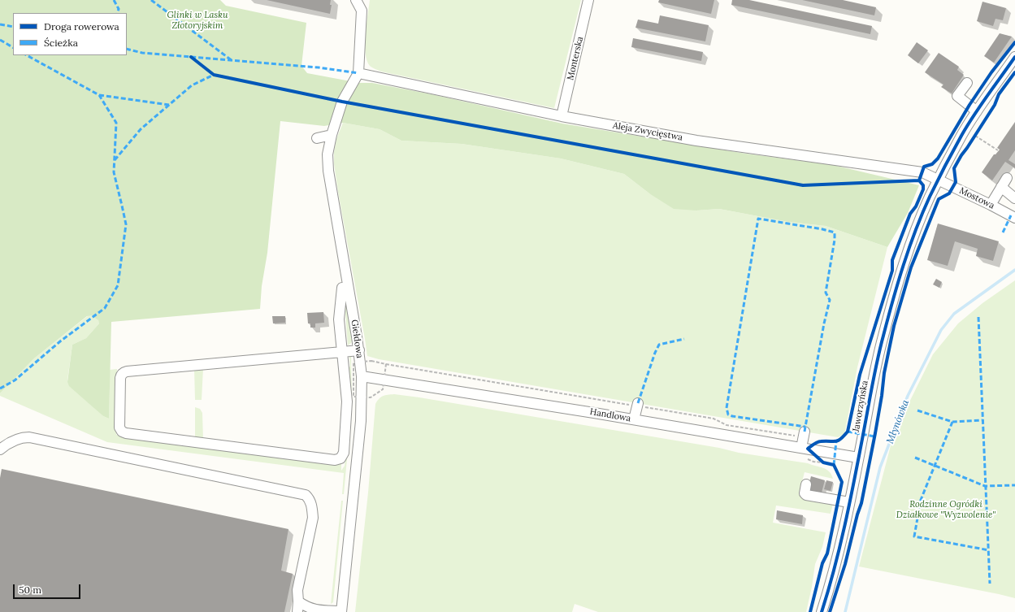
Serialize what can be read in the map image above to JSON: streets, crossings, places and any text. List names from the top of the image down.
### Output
{
  "streets": {
    "street": [
      "Monterska",
      "Aleja Zwycięstwa",
      "Mostowa",
      "Giełdowa",
      "Jaworzyńska",
      "Handlowa"
    ]
  },
  "crossings": [
    ["Monterska", "Aleja Zwycięstwa"],
    ["Aleja Zwycięstwa", "Mostowa"],
    ["Aleja Zwycięstwa", "Giełdowa"],
    ["Aleja Zwycięstwa", "Jaworzyńska"],
    ["Mostowa", "Jaworzyńska"],
    ["Giełdowa", "Handlowa"],
    ["Jaworzyńska", "Handlowa"]
  ],
  "water": ["Młynówka"],
  "parks": ["Glinki w Lasku Złotoryjskim", "Rodzinne Ogródki Działkowe \"Wyzwolenie\""],
  "legend": ["Droga rowerowa", "Ścieżka"],
  "scale_bar": "50 m"
}
